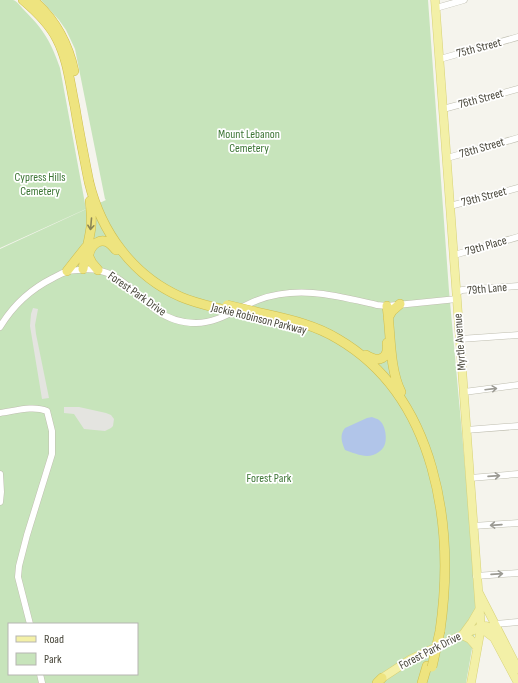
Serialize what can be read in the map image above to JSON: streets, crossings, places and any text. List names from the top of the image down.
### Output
{
  "streets": {
    "highway": ["Jackie Robinson Parkway"],
    "main road": ["Forest Park Drive", "Myrtle Avenue"],
    "street": [
      "75th Street",
      "76th Street",
      "78th Street",
      "79th Street",
      "79th Place",
      "79th Lane"
    ]
  },
  "crossings": [
    ["75th Street", "Myrtle Avenue"],
    ["76th Street", "Myrtle Avenue"],
    ["78th Street", "Myrtle Avenue"],
    ["79th Street", "Myrtle Avenue"],
    ["79th Place", "Myrtle Avenue"],
    ["79th Lane", "Forest Park Drive"],
    ["79th Lane", "Myrtle Avenue"],
    ["Forest Park Drive", "Myrtle Avenue"]
  ],
  "parks": ["Mount Lebanon Cemetery", "Cypress Hills Cemetery", "Forest Park"],
  "legend": ["Road", "Park"]
}
